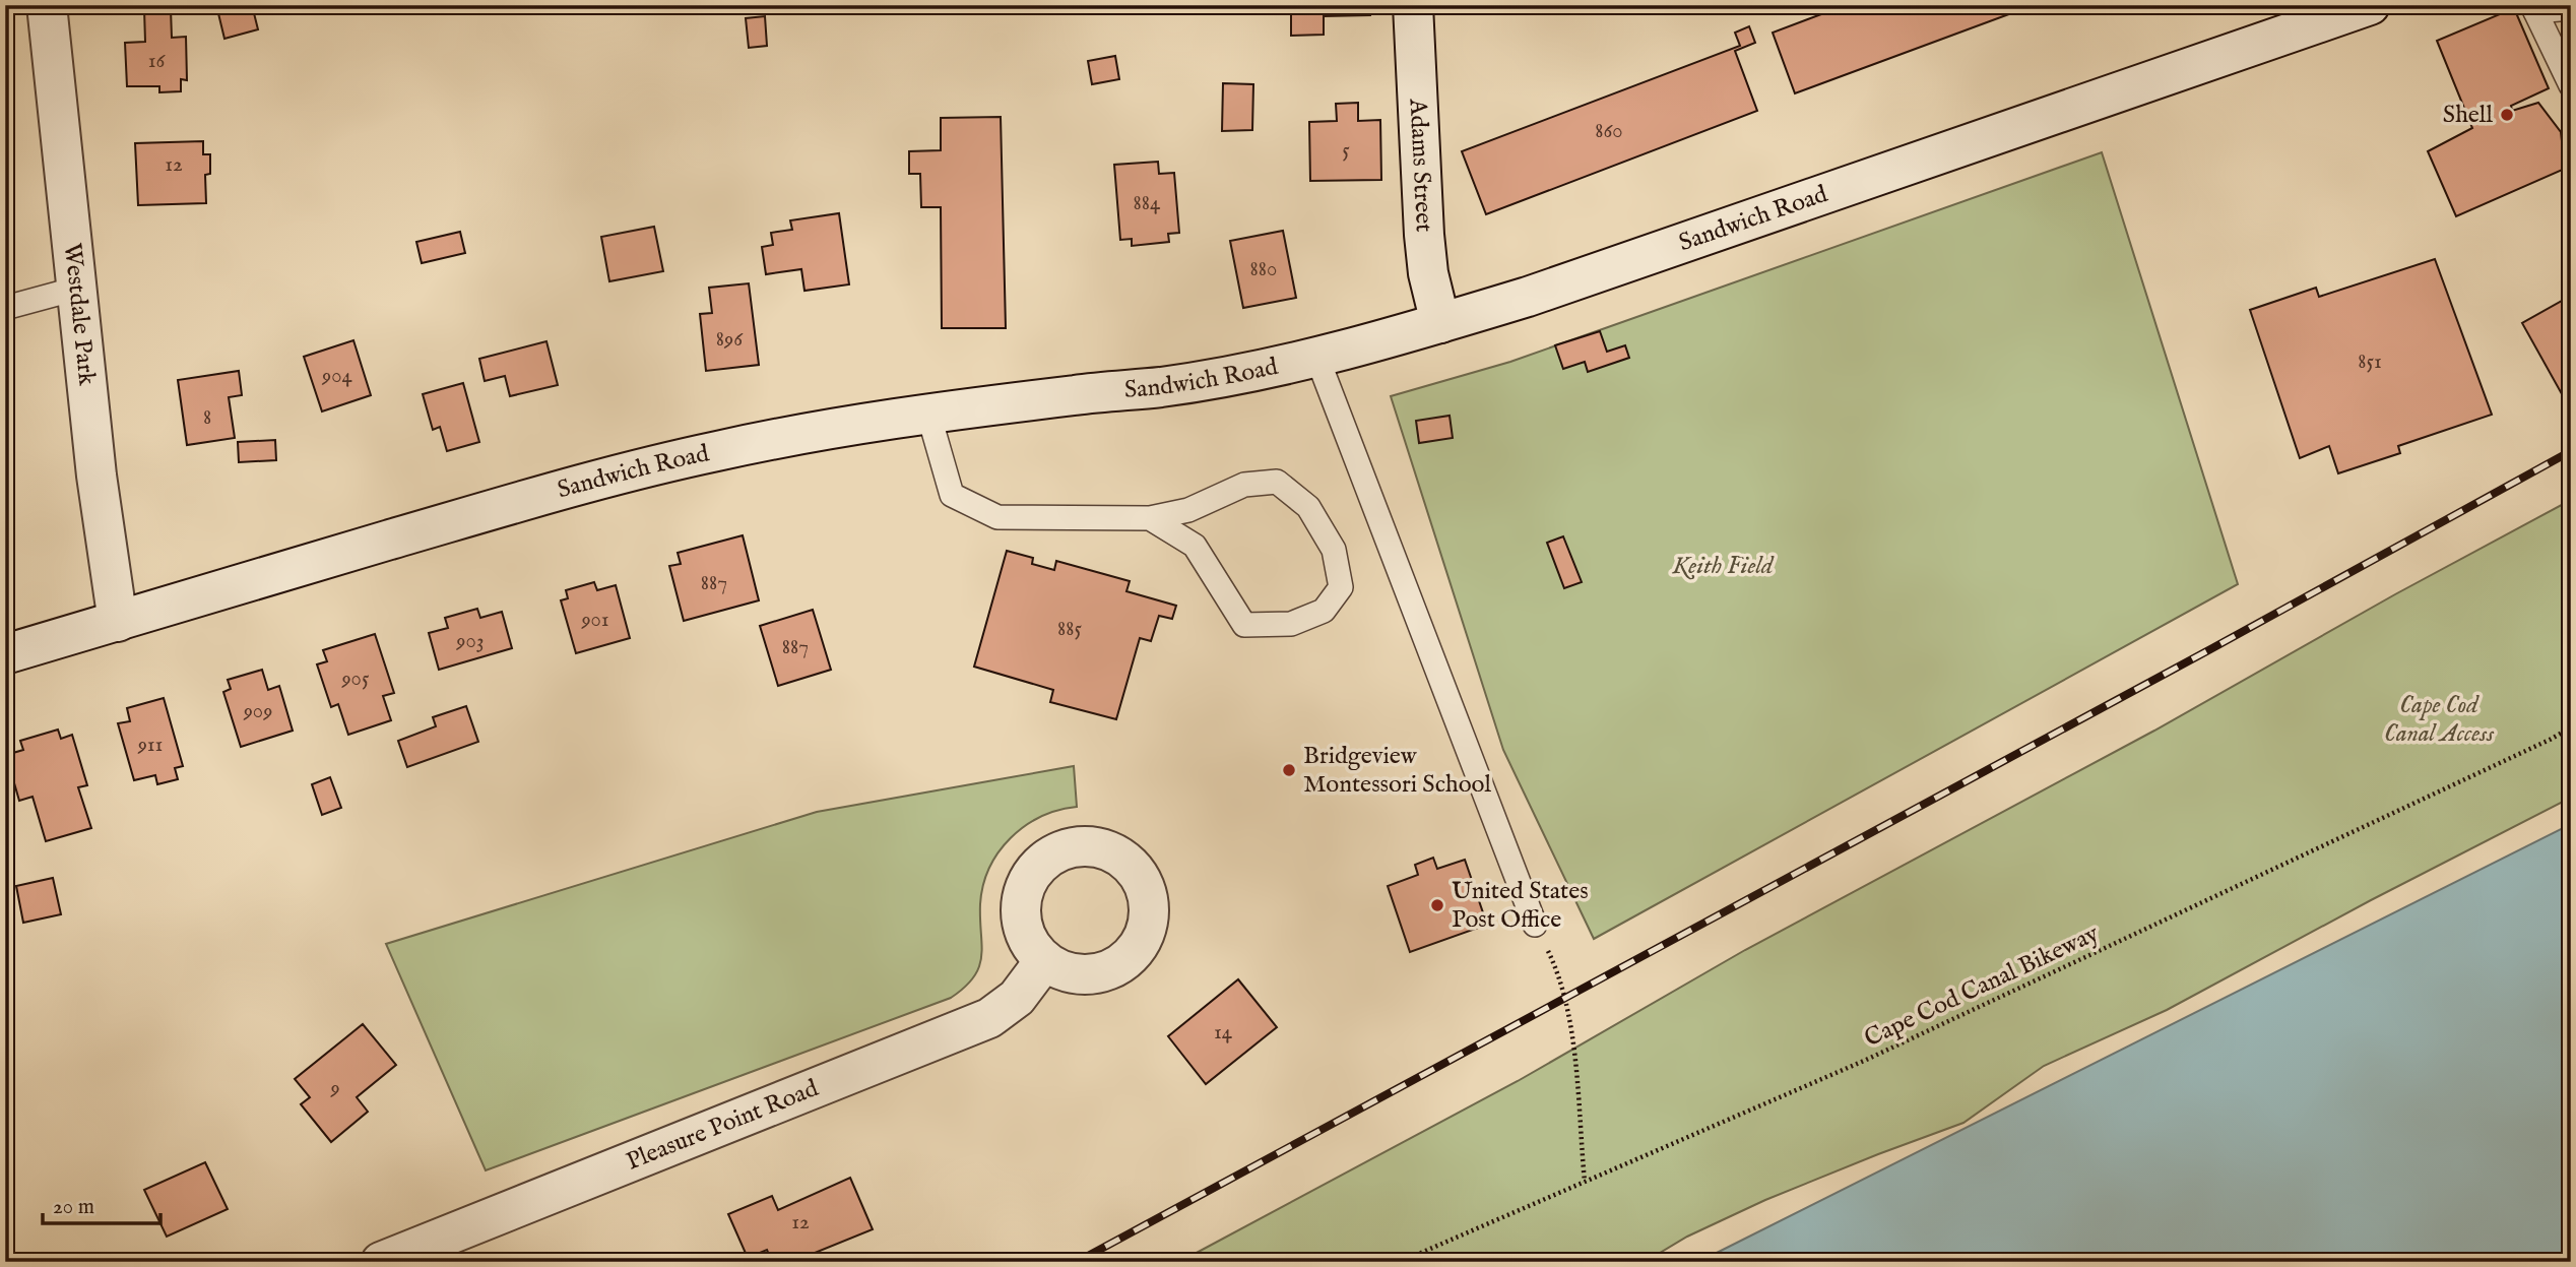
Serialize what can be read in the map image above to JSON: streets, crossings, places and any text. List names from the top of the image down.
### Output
{
  "streets": {
    "main road": [
      "Adams Street",
      "Sandwich Road",
      "Westdale Park",
      "Pleasure Point Road"
    ],
    "path": ["Cape Cod Canal Bikeway"]
  },
  "crossings": [
    ["Adams Street", "Sandwich Road"],
    ["Sandwich Road", "Westdale Park"]
  ],
  "parks": ["Keith Field", "Cape Cod Canal Access"],
  "places": ["Shell", "Bridgeview Montessori School", "United States Post Office"],
  "house_numbers": [
    "16",
    "860",
    "5",
    "12",
    "884",
    "880",
    "896",
    "851",
    "904",
    "8",
    "887",
    "901",
    "885",
    "903",
    "887",
    "905",
    "909",
    "911",
    "14",
    "9",
    "12"
  ],
  "scale_bar": "20 m"
}
